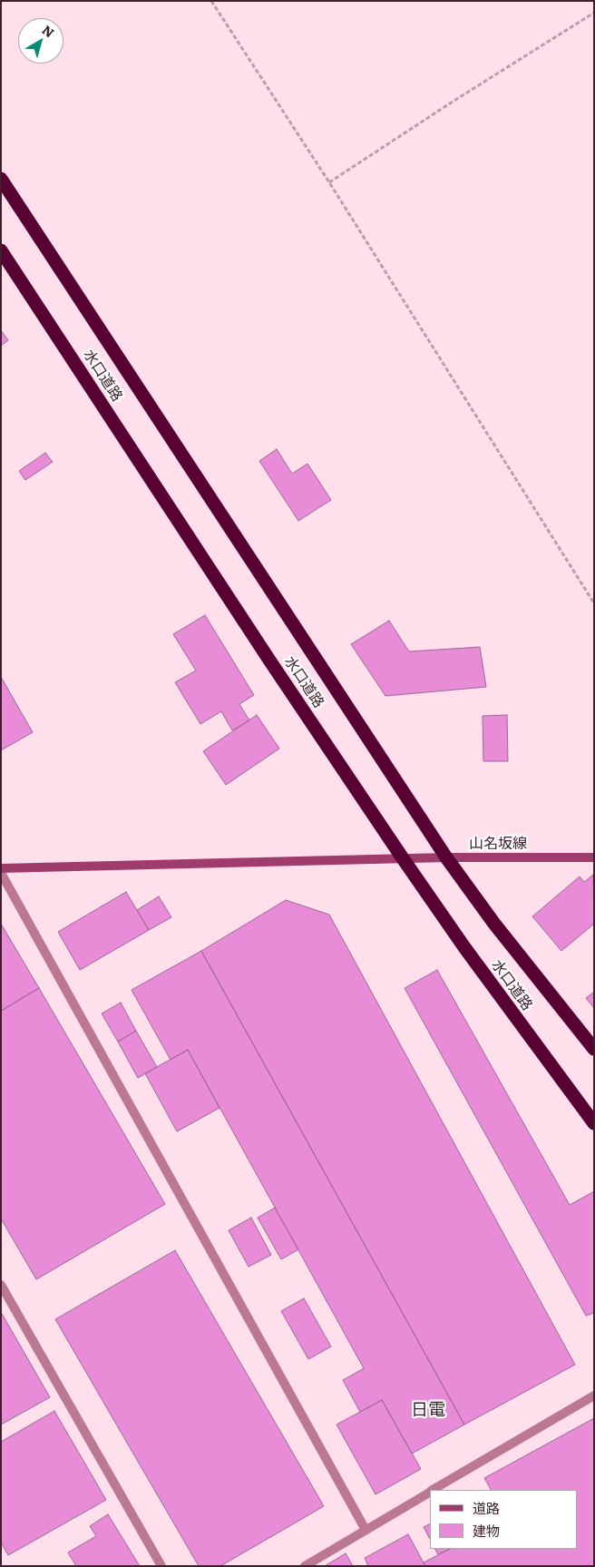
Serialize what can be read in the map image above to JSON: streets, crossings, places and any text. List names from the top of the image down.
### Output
{
  "streets": {
    "highway": ["水口道路"],
    "street": ["山名坂線"]
  },
  "crossings": [
    ["水口道路", "山名坂線"]
  ],
  "districts": ["日電"],
  "legend": ["道路", "建物"],
  "north": "top right"
}
